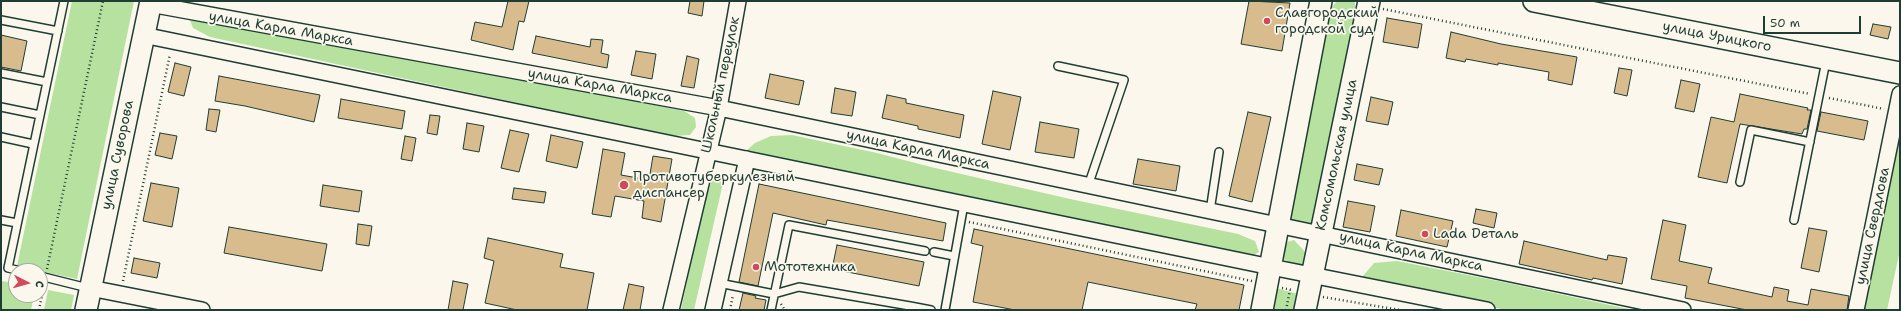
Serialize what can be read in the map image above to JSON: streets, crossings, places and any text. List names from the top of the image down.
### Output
{
  "streets": {
    "street": [
      "улица Карла Маркса",
      "улица Урицкого",
      "Школьный переулок",
      "улица Суворова",
      "Комсомольская улица",
      "улица Свердлова"
    ]
  },
  "crossings": [
    ["улица Карла Маркса", "Школьный переулок"],
    ["улица Карла Маркса", "улица Суворова"],
    ["улица Карла Маркса", "Комсомольская улица"]
  ],
  "places": [
    "Славгородский городской суд",
    "Противотуберкулезный диспансер",
    "Lada Dеталь",
    "Мототехника"
  ],
  "scale_bar": "50 m",
  "north": "right"
}
